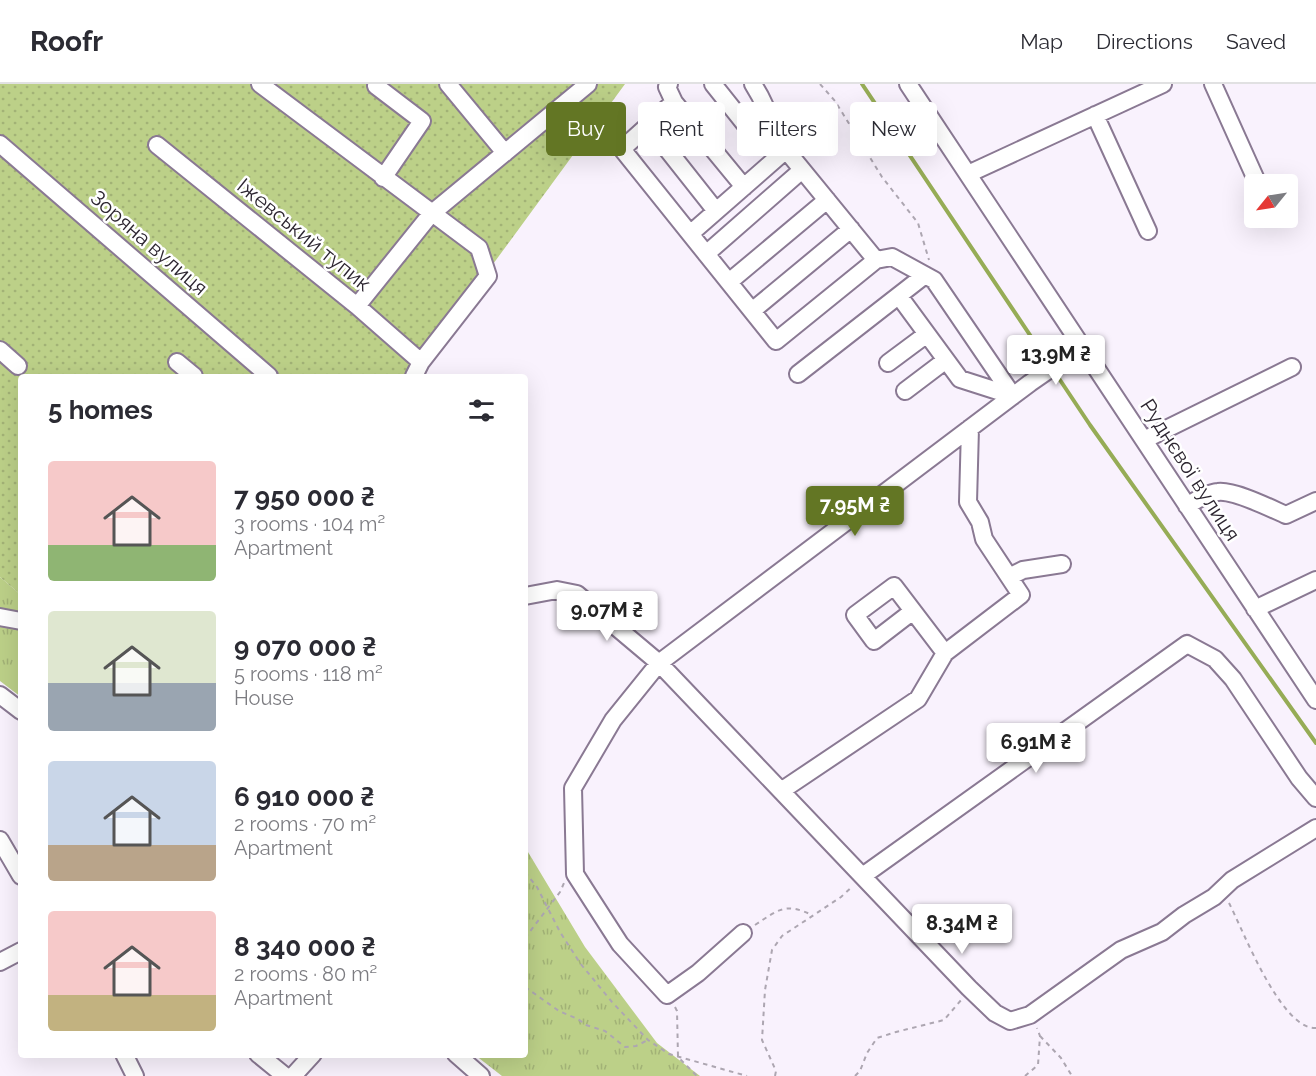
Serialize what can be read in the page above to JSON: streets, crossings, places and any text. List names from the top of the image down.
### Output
{
  "streets": {
    "street": ["Іжевський тупик", "Зоряна вулиця", "Руднєвої вулиця"]
  },
  "north": "bottom left",
  "page": {
    "header": "Roofr",
    "nav": ["Map", "Directions", "Saved"],
    "chip": [
      "Buy",
      "Rent",
      "Filters",
      "New"
    ],
    "price": [
      "13.9M ₴",
      "7.95M ₴",
      "9.07M ₴",
      "6.91M ₴",
      "8.34M ₴"
    ],
    "heading": "5 homes",
    "list": [
      {
        "name": "7 950 000 ₴",
        "note": "3 rooms · 104 m² · Apartment"
      },
      {
        "name": "9 070 000 ₴",
        "note": "5 rooms · 118 m² · House"
      },
      {
        "name": "6 910 000 ₴",
        "note": "2 rooms · 70 m² · Apartment"
      },
      {
        "name": "8 340 000 ₴",
        "note": "2 rooms · 80 m² · Apartment"
      }
    ]
  }
}
